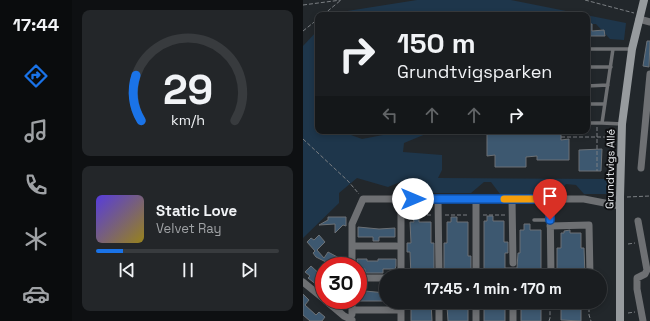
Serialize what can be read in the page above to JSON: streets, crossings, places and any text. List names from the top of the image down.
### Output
{
  "streets": {
    "street": ["Grundtvigs Allé"]
  },
  "page": {
    "tabs": "17:44",
    "turn": ["150 m", "Grundtvigsparken"],
    "song": ["Static Love", "Velvet Ray"],
    "limit": "30",
    "trip": "17:45 · 1 min · 170 m",
    "gauge": ["29", "km/h"]
  }
}
